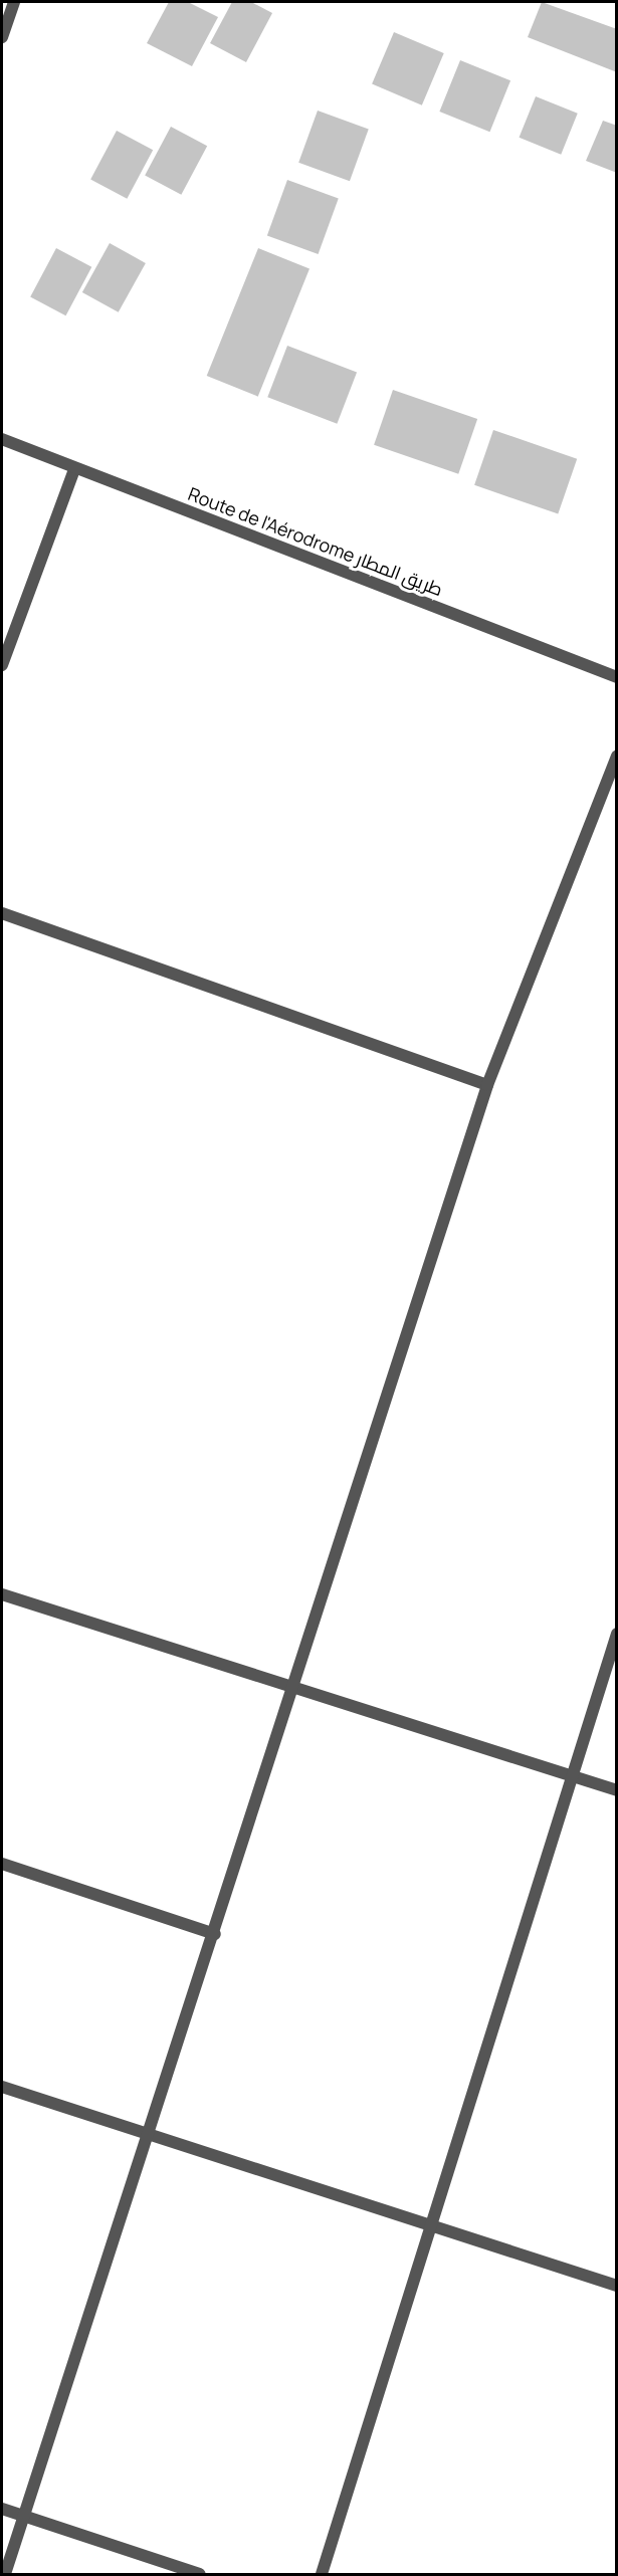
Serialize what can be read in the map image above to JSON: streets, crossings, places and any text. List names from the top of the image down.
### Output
{
  "streets": {
    "street": ["Route de l'Aérodrome طريق المطار"]
  }
}
